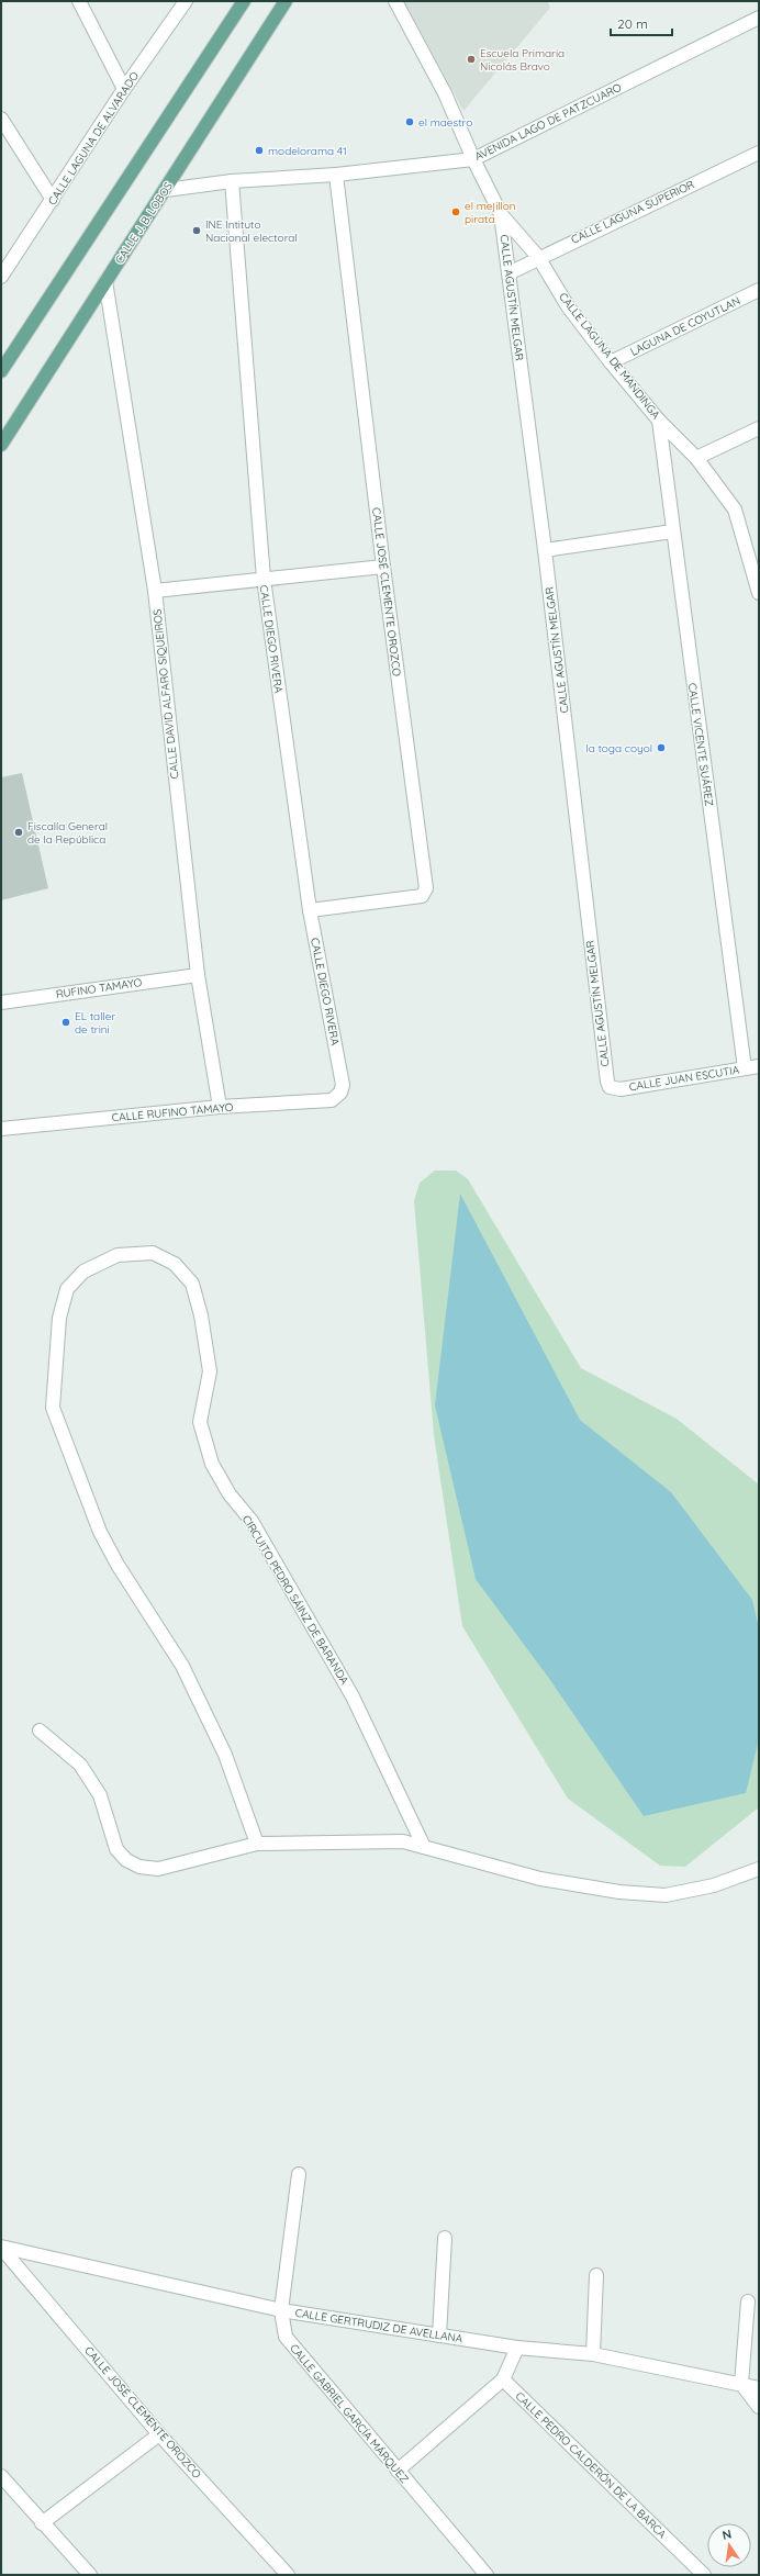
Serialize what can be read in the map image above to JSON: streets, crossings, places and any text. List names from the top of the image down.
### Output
{
  "streets": {
    "main road": ["CALLE J. B. LOBOS"],
    "street": [
      "AVENIDA LAGO DE PATZCUARO",
      "CALLE LAGUNA DE ALVARADO",
      "CALLE LAGUNA SUPERIOR",
      "CALLE AGUSTÍN MELGAR",
      "LAGUNA DE COYUTLAN",
      "CALLE LAGUNA DE MANDINGA",
      "CALLE JOSÉ CLEMENTE OROZCO",
      "CALLE DIEGO RIVERA",
      "CALLE DAVID ALFARO SIQUEIROS",
      "CALLE VICENTE SUÁREZ",
      "RUFINO TAMAYO",
      "CALLE JUAN ESCUTIA",
      "CALLE RUFINO TAMAYO",
      "CIRCUITO PEDRO SÁINZ DE BARANDA",
      "CALLE GERTRUDIZ DE AVELLANA",
      "CALLE GABRIEL GARCÍA MÁRQUEZ",
      "CALLE PEDRO CALDERÓN DE LA BARCA"
    ]
  },
  "crossings": [
    ["AVENIDA LAGO DE PATZCUARO", "CALLE J. B. LOBOS"],
    ["AVENIDA LAGO DE PATZCUARO", "CALLE LAGUNA DE MANDINGA"],
    ["AVENIDA LAGO DE PATZCUARO", "CALLE JOSÉ CLEMENTE OROZCO"],
    ["AVENIDA LAGO DE PATZCUARO", "CALLE DIEGO RIVERA"],
    ["CALLE LAGUNA SUPERIOR", "CALLE AGUSTÍN MELGAR"],
    ["CALLE LAGUNA SUPERIOR", "CALLE LAGUNA DE MANDINGA"],
    ["CALLE J. B. LOBOS", "CALLE DAVID ALFARO SIQUEIROS"],
    ["CALLE AGUSTÍN MELGAR", "CALLE LAGUNA DE MANDINGA"],
    ["CALLE AGUSTÍN MELGAR", "CALLE JUAN ESCUTIA"],
    ["LAGUNA DE COYUTLAN", "CALLE LAGUNA DE MANDINGA"],
    ["CALLE LAGUNA DE MANDINGA", "CALLE VICENTE SUÁREZ"],
    ["CALLE JOSÉ CLEMENTE OROZCO", "CALLE DIEGO RIVERA"],
    ["CALLE JOSÉ CLEMENTE OROZCO", "CALLE GERTRUDIZ DE AVELLANA"],
    ["CALLE DIEGO RIVERA", "CALLE RUFINO TAMAYO"],
    ["CALLE DAVID ALFARO SIQUEIROS", "RUFINO TAMAYO"],
    ["CALLE DAVID ALFARO SIQUEIROS", "CALLE RUFINO TAMAYO"],
    ["CALLE VICENTE SUÁREZ", "CALLE JUAN ESCUTIA"],
    ["CALLE GERTRUDIZ DE AVELLANA", "CALLE GABRIEL GARCÍA MÁRQUEZ"]
  ],
  "places": [
    "Escuela Primaria Nicolás Bravo",
    "el maestro",
    "modelorama 41",
    "el mejillon pirata",
    "INE Intituto Nacional electoral",
    "la toga coyol",
    "Fiscalía General de la República",
    "EL taller de trini"
  ],
  "scale_bar": "20 m",
  "north": "top"
}
